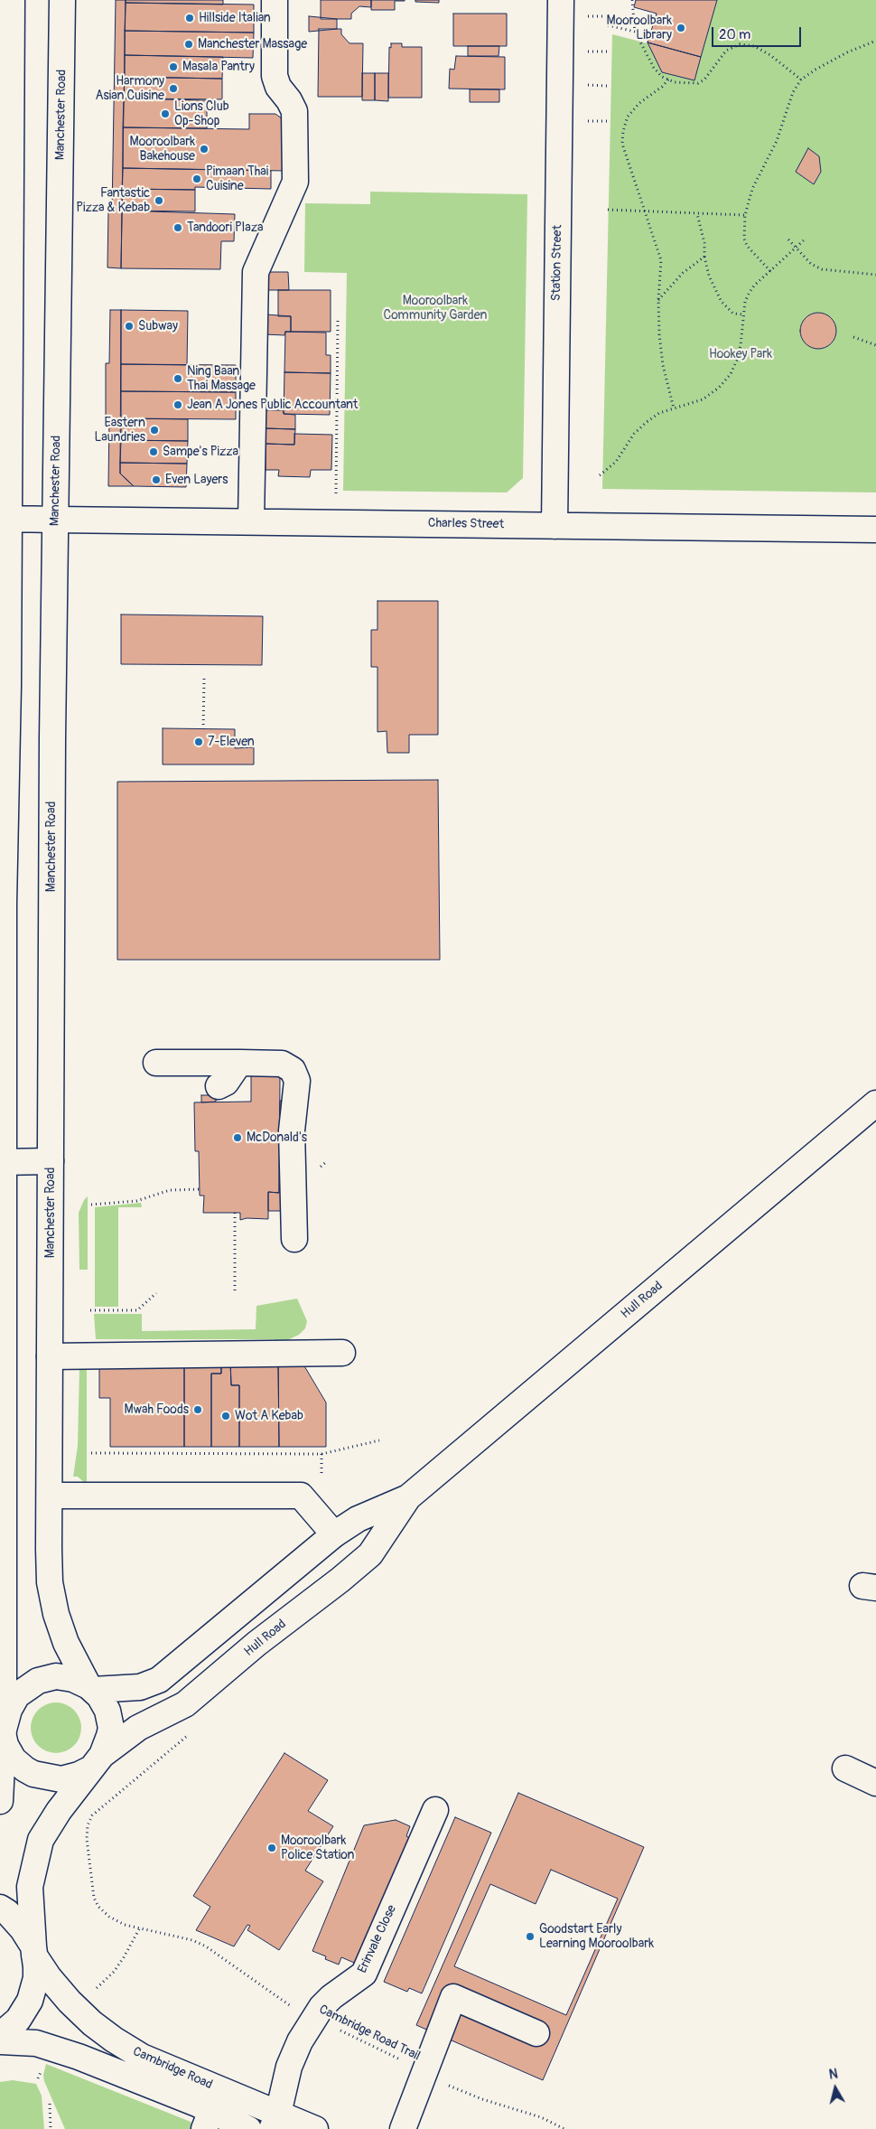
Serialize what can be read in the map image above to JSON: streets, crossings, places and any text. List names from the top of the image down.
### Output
{
  "streets": {
    "main road": [
      "Manchester Road",
      "Station Street",
      "Charles Street",
      "Hull Road",
      "Erinvale Close",
      "Cambridge Road"
    ],
    "path": ["Cambridge Road Trail"]
  },
  "crossings": [
    ["Manchester Road", "Charles Street"],
    ["Manchester Road", "Hull Road"],
    ["Station Street", "Charles Street"],
    ["Hull Road", "Cambridge Road"],
    ["Erinvale Close", "Cambridge Road Trail"],
    ["Erinvale Close", "Cambridge Road"]
  ],
  "parks": ["Mooroolbark Community Garden", "Hookey Park"],
  "places": [
    "Hillside Italian",
    "Mooroolbark Library",
    "Manchester Massage",
    "Masala Pantry",
    "Harmony Asian Cuisine",
    "Lions Club Op-Shop",
    "Mooroolbark Bakehouse",
    "Pimaan Thai Cuisine",
    "Fantastic Pizza & Kebab",
    "Tandoori Plaza",
    "Subway",
    "Ning Baan Thai Massage",
    "Jean A Jones Public Accountant",
    "Eastern Laundries",
    "Sampe's Pizza",
    "Even Layers",
    "7-Eleven",
    "McDonald's",
    "Mwah Foods",
    "Wot A Kebab",
    "Mooroolbark Police Station",
    "Goodstart Early Learning Mooroolbark"
  ],
  "scale_bar": "20 m",
  "north": "top"
}
